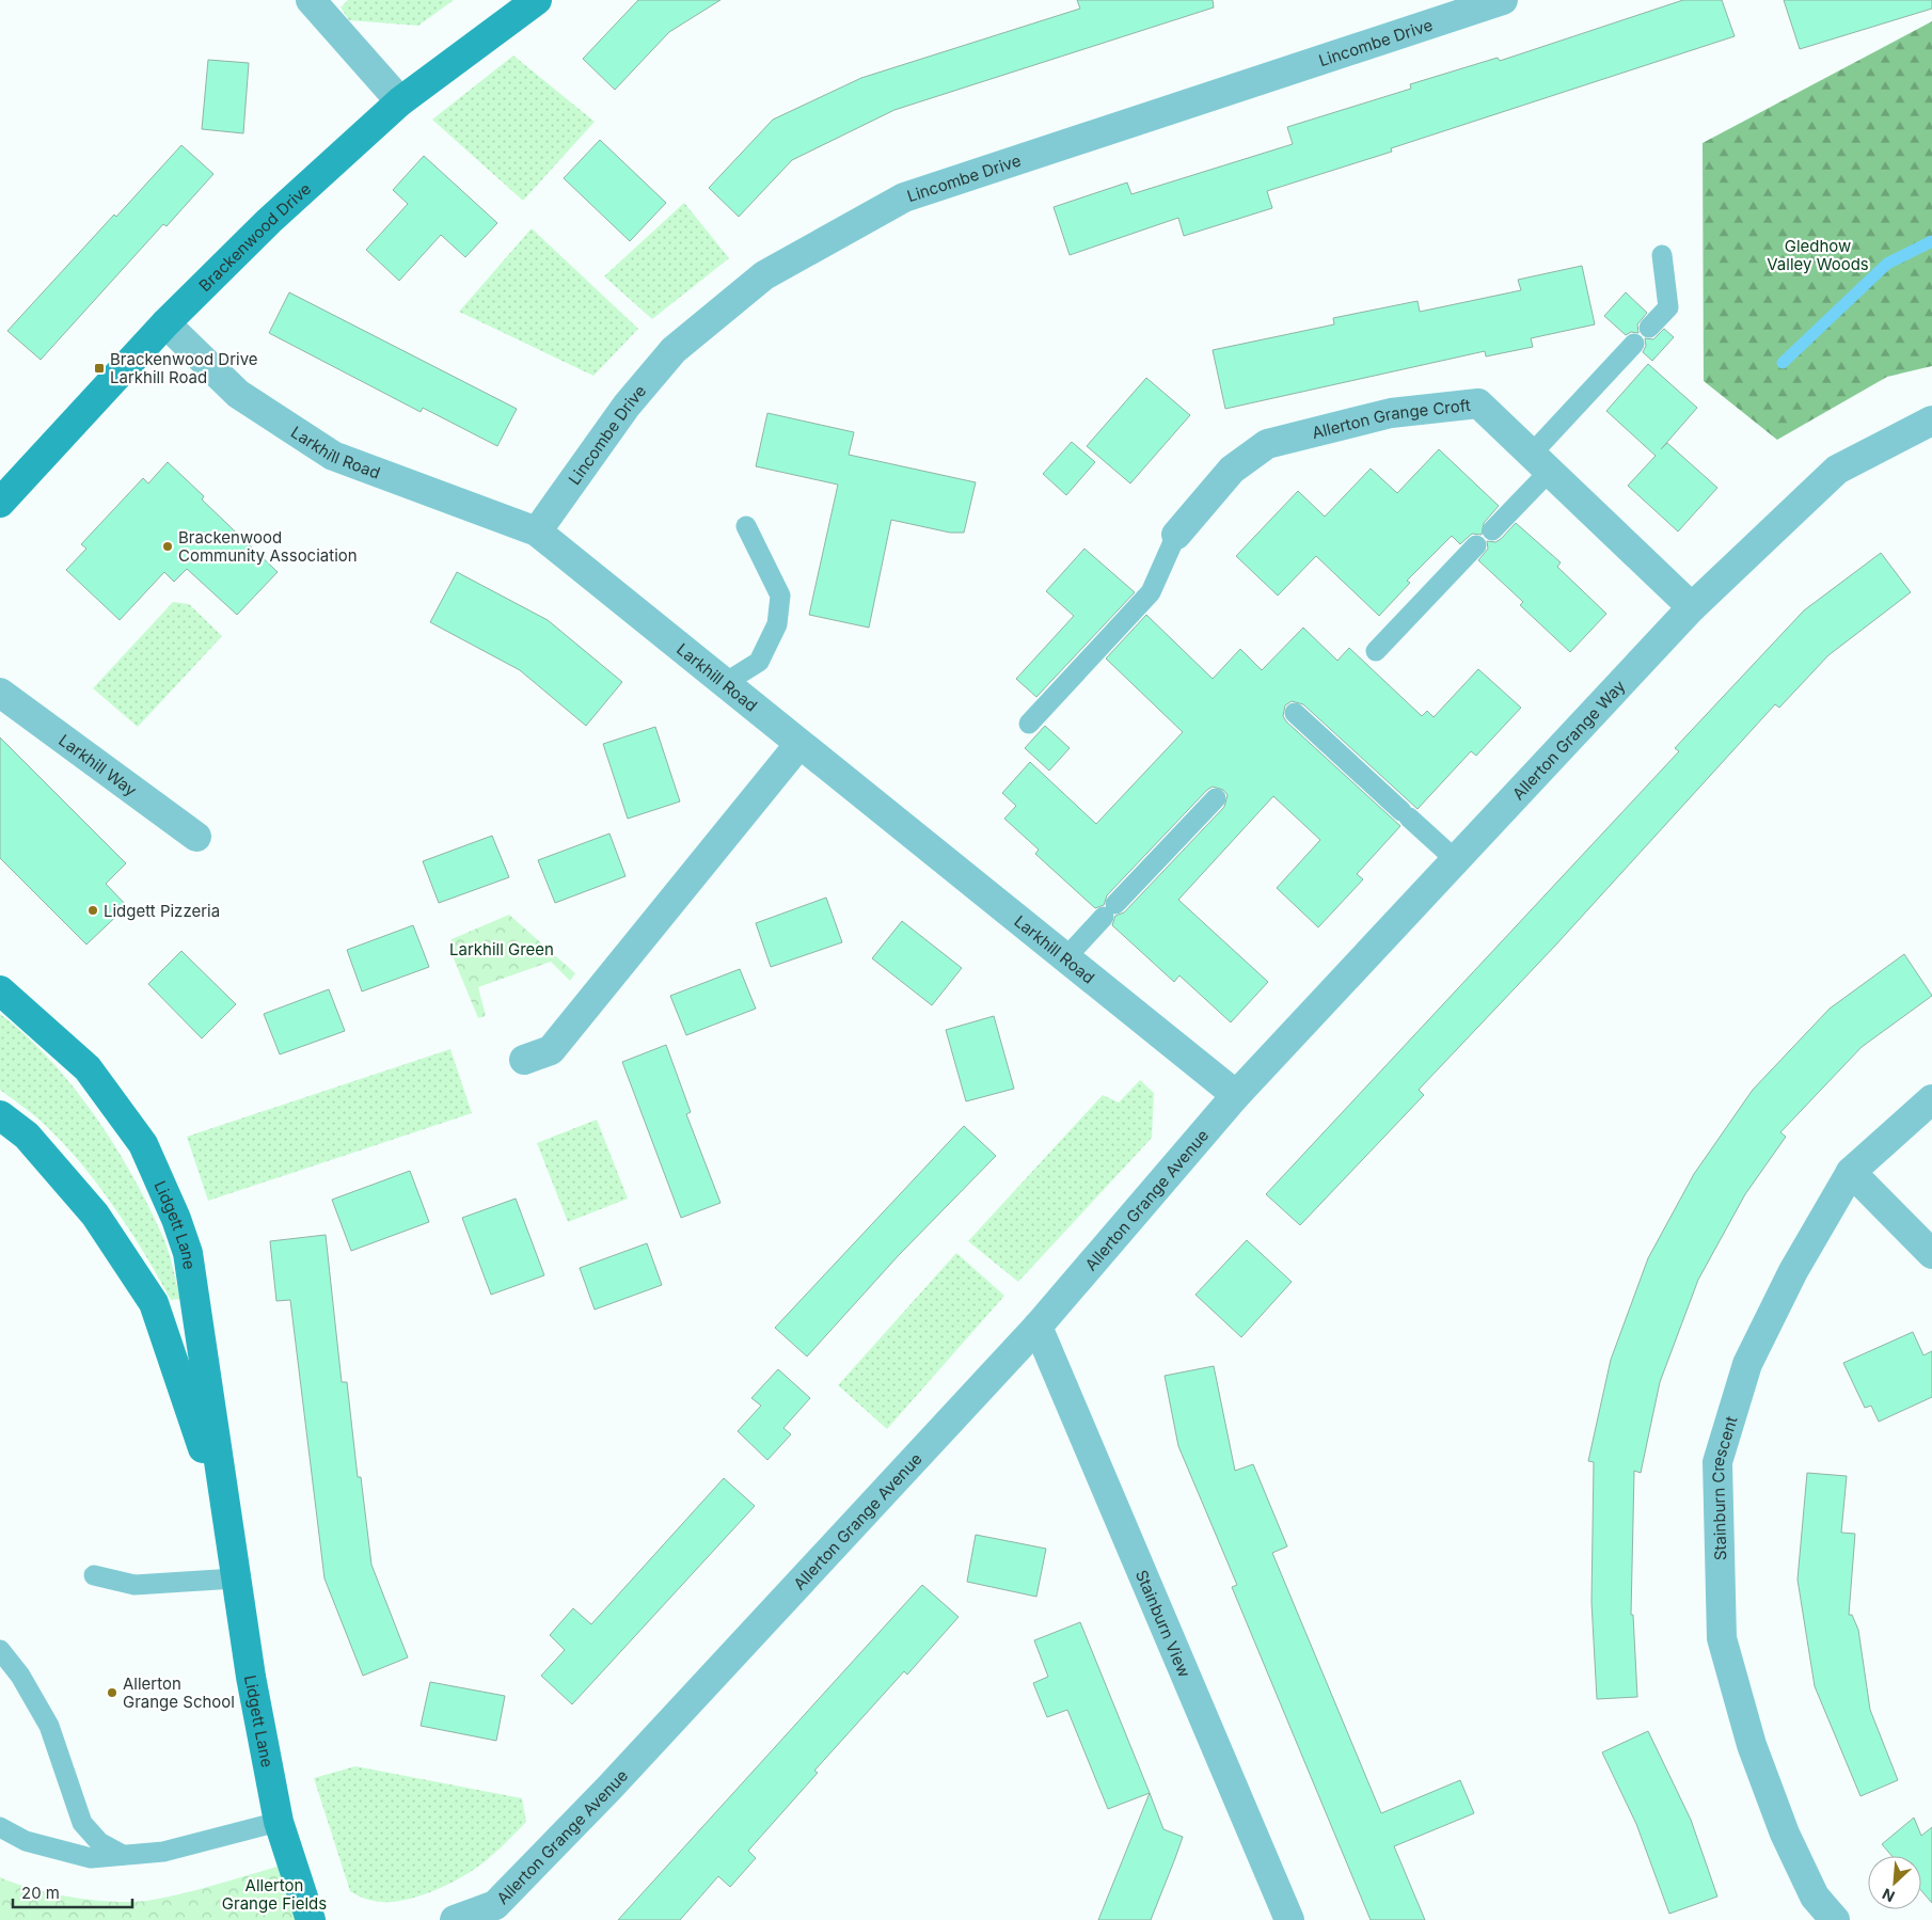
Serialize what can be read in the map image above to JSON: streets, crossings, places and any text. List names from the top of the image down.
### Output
{
  "streets": {
    "street": [
      "Lincombe Drive",
      "Brackenwood Drive",
      "Allerton Grange Croft",
      "Larkhill Road",
      "Allerton Grange Way",
      "Larkhill Way",
      "Allerton Grange Avenue",
      "Lidgett Lane",
      "Stainburn Crescent",
      "Stainburn View"
    ]
  },
  "crossings": [
    ["Lincombe Drive", "Larkhill Road"],
    ["Brackenwood Drive", "Larkhill Road"],
    ["Allerton Grange Croft", "Allerton Grange Way"],
    ["Larkhill Road", "Allerton Grange Way"],
    ["Larkhill Road", "Allerton Grange Avenue"],
    ["Allerton Grange Way", "Allerton Grange Avenue"],
    ["Allerton Grange Avenue", "Stainburn View"]
  ],
  "parks": ["Gledhow Valley Woods", "Larkhill Green", "Allerton Grange Fields"],
  "places": {
    "transit": ["Brackenwood Drive Larkhill Road"],
    "other": ["Brackenwood Community Association", "Lidgett Pizzeria", "Allerton Grange School"]
  },
  "scale_bar": "20 m",
  "north": "bottom left"
}
